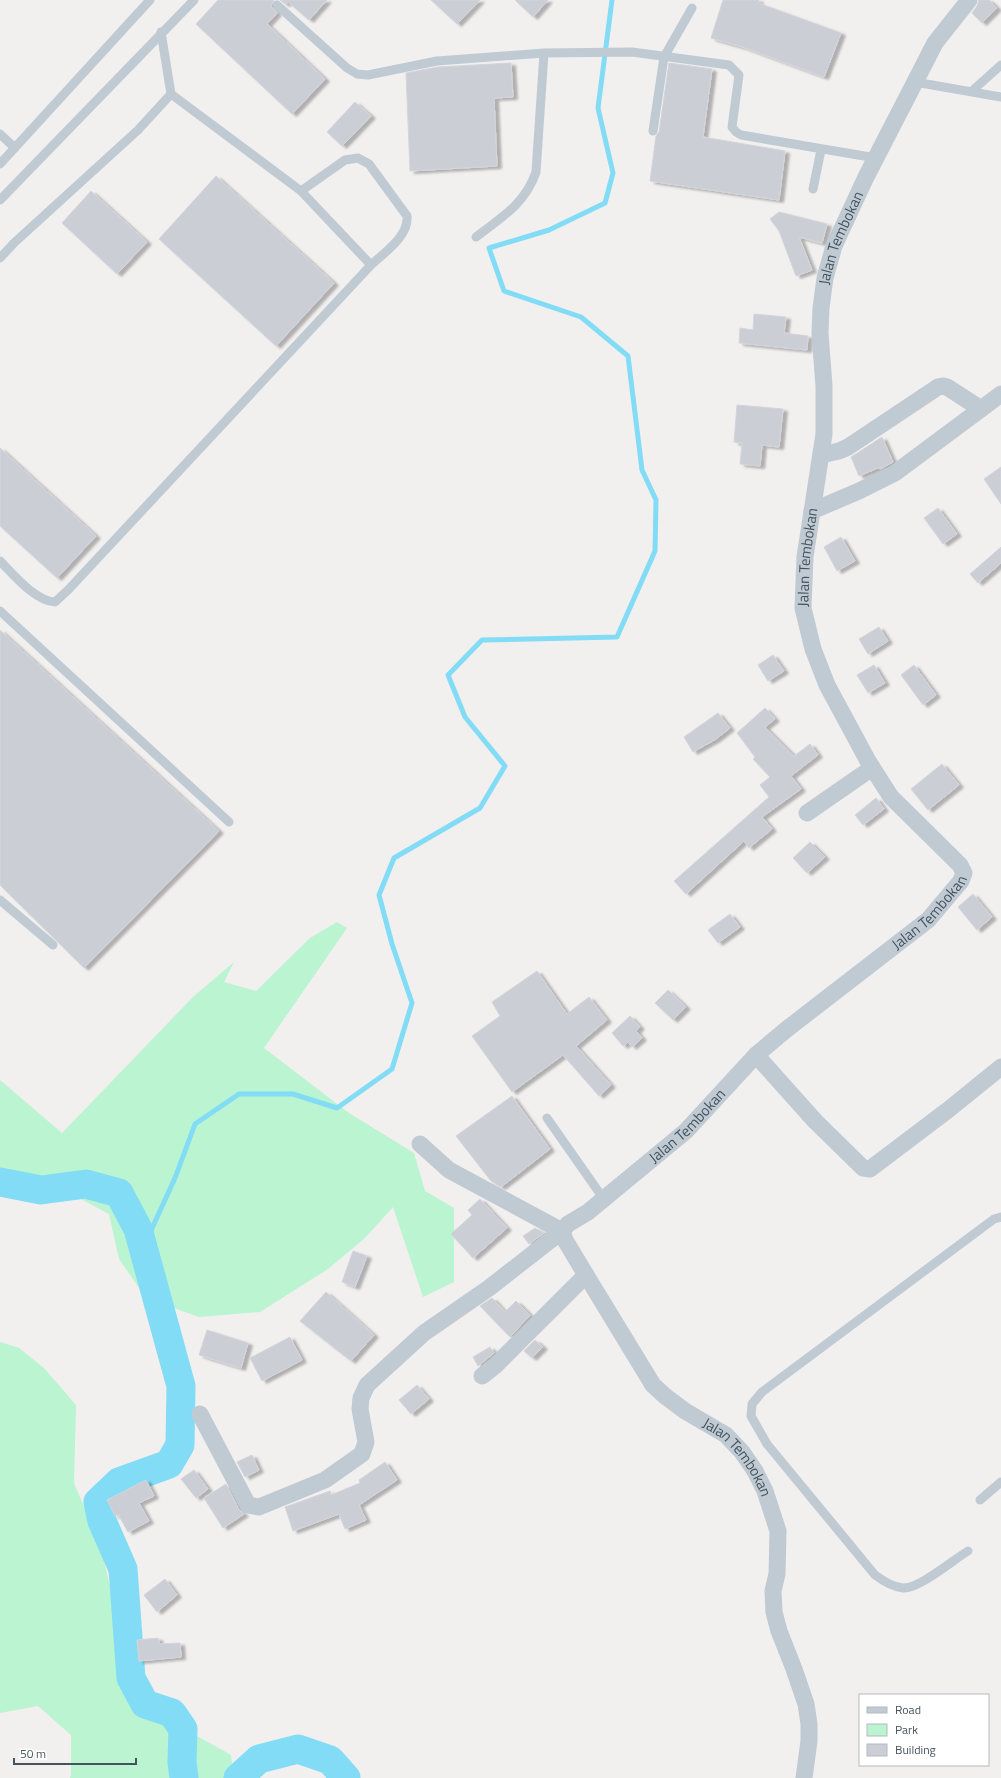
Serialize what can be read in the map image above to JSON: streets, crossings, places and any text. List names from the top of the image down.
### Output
{
  "streets": {
    "street": ["Jalan Tembokan"]
  },
  "legend": ["Road", "Park", "Building"],
  "scale_bar": "50 m"
}
